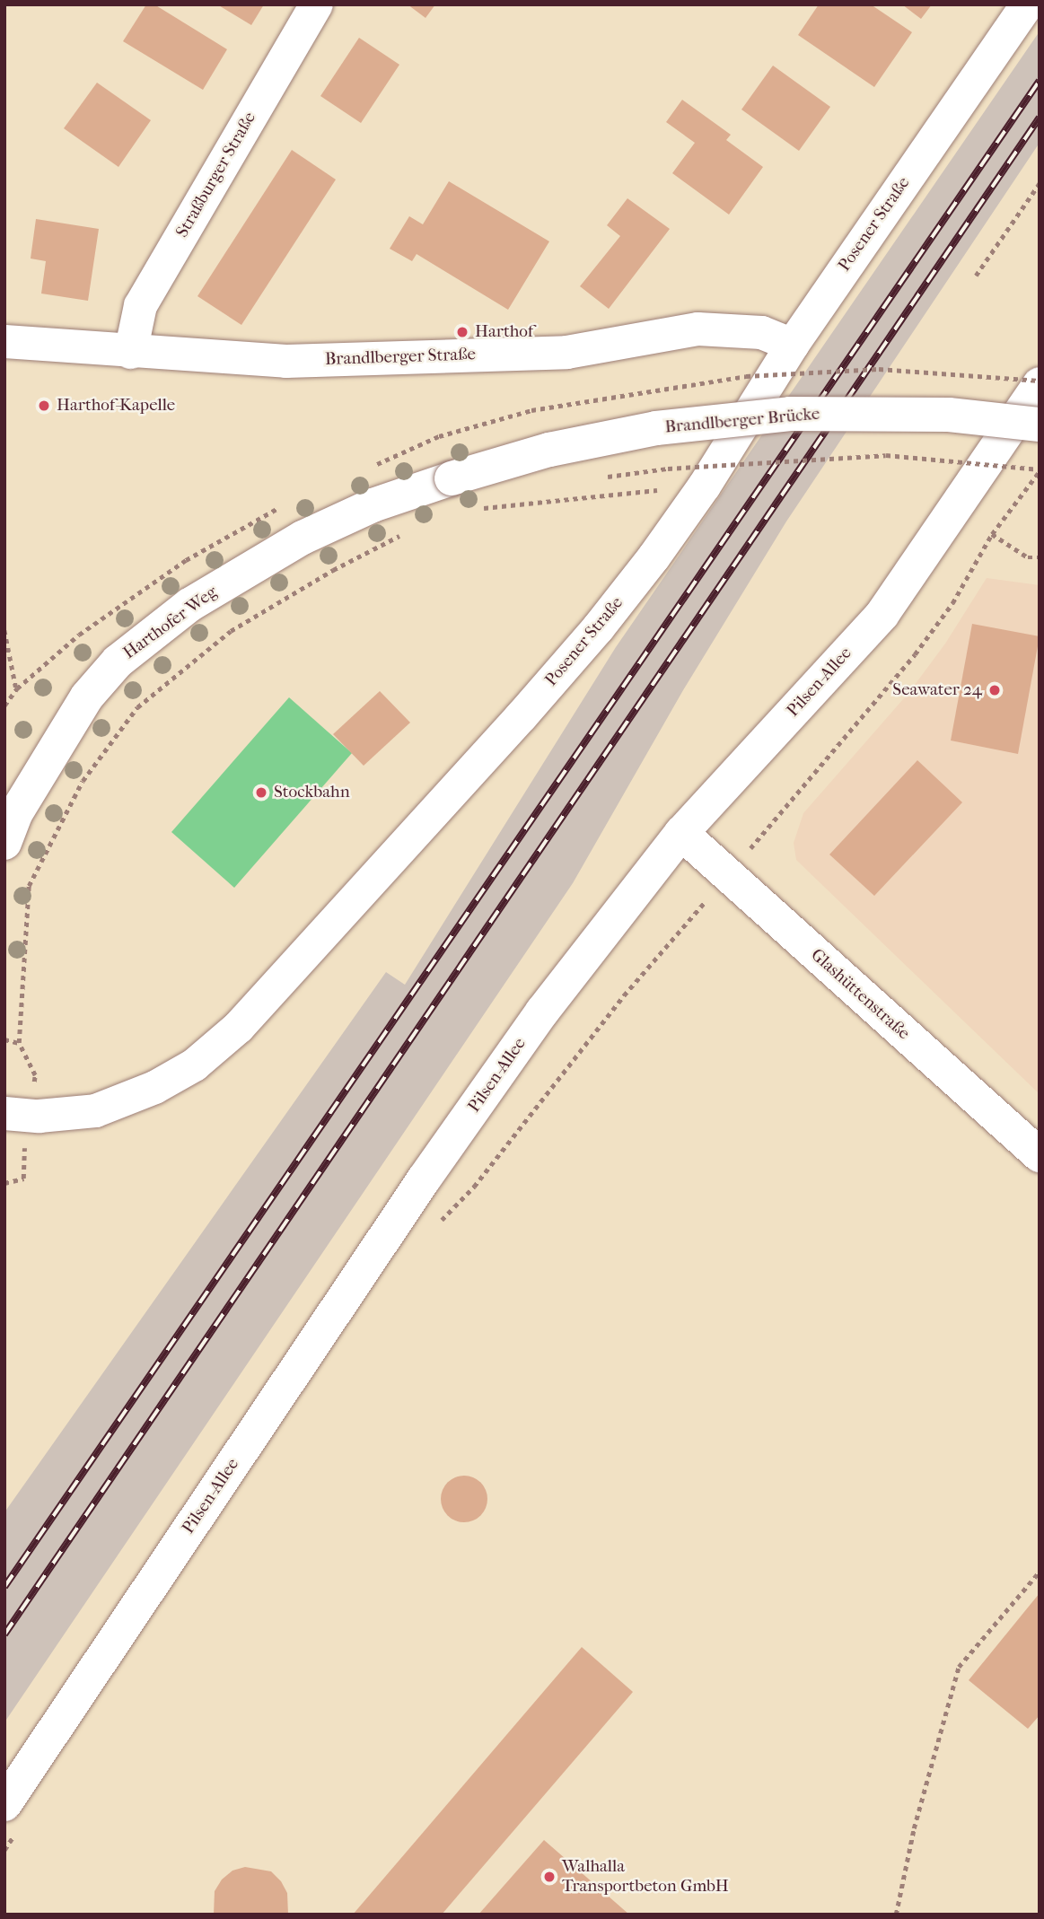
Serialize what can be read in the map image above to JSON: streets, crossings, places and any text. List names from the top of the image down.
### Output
{
  "streets": {
    "main road": [
      "Brandlberger Brücke",
      "Harthofer Weg",
      "Pilsen-Allee",
      "Glashüttenstraße"
    ],
    "street": ["Straßburger Straße", "Posener Straße", "Brandlberger Straße"]
  },
  "crossings": [
    ["Straßburger Straße", "Brandlberger Straße"],
    ["Posener Straße", "Brandlberger Straße"],
    ["Brandlberger Brücke", "Harthofer Weg"],
    ["Pilsen-Allee", "Glashüttenstraße"]
  ],
  "places": [
    "Harthof",
    "Harthof-Kapelle",
    "Seawater 24",
    "Stockbahn",
    "Walhalla Transportbeton GmbH"
  ]
}
